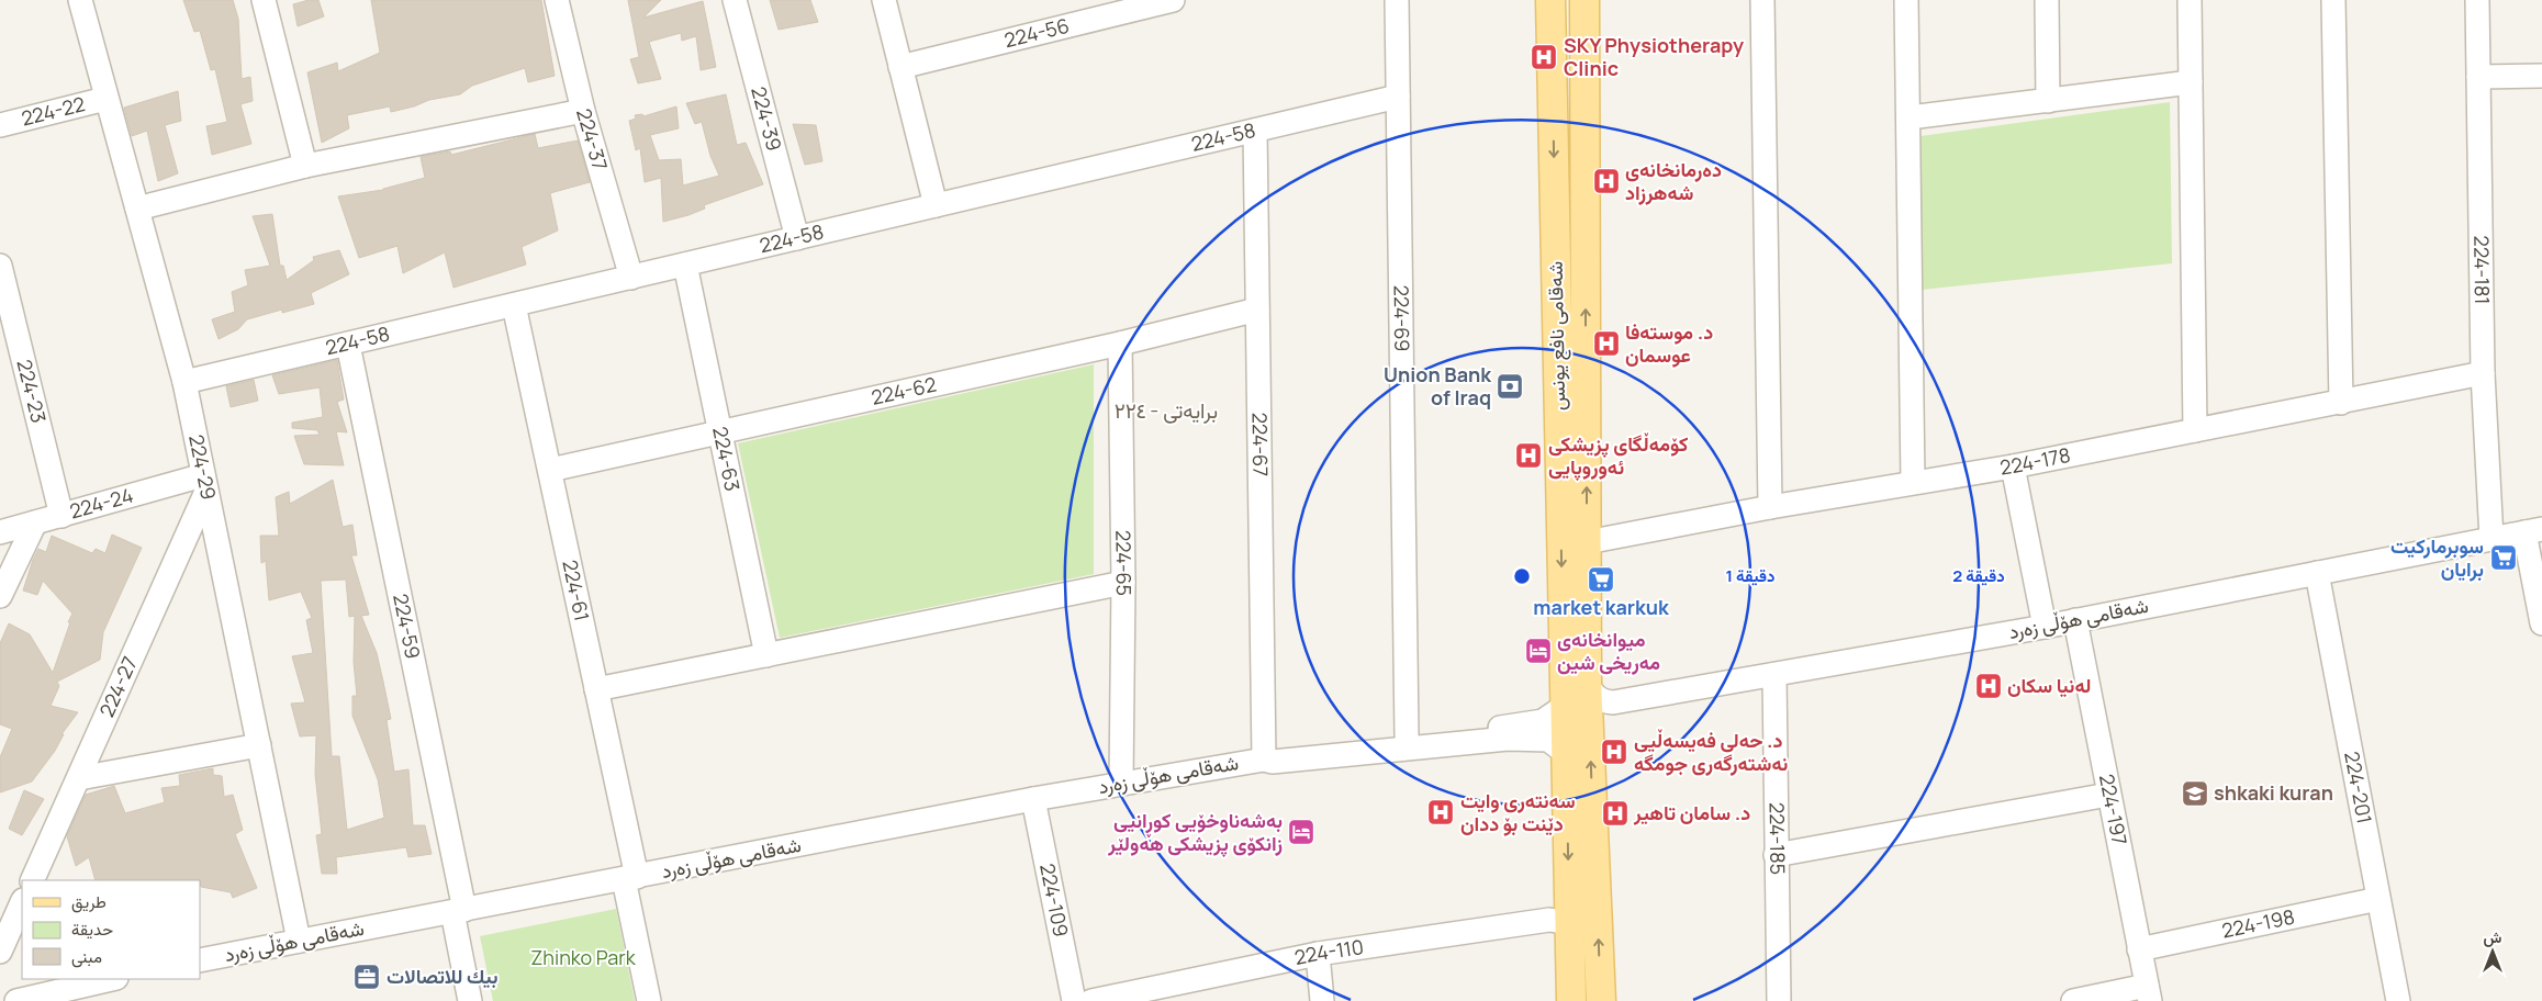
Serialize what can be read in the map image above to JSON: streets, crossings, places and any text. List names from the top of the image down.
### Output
{
  "streets": {
    "main road": ["شەقامی نافع یونس"],
    "street": [
      "224-56",
      "224-22",
      "224-39",
      "224-58",
      "224-37",
      "224-181",
      "224-69",
      "224-23",
      "224-62",
      "224-67",
      "224-63",
      "224-178",
      "224-29",
      "224-24",
      "224-65",
      "224-61",
      "شەقامی هۆڵی زەرد",
      "224-59",
      "224-27",
      "224-201",
      "224-197",
      "224-185",
      "224-109",
      "224-198",
      "224-110"
    ]
  },
  "crossings": [
    ["224-22", "224-29"],
    ["224-39", "224-58"],
    ["224-58", "224-37"],
    ["224-58", "224-69"],
    ["224-58", "224-67"],
    ["224-58", "224-63"],
    ["224-58", "224-29"],
    ["224-58", "224-61"],
    ["224-58", "224-59"],
    ["224-181", "224-178"],
    ["224-181", "شەقامی هۆڵی زەرد"],
    ["224-69", "شەقامی هۆڵی زەرد"],
    ["شەقامی نافع یونس", "224-178"],
    ["شەقامی نافع یونس", "شەقامی هۆڵی زەرد"],
    ["شەقامی نافع یونس", "224-110"],
    ["224-23", "224-24"],
    ["224-62", "224-67"],
    ["224-62", "224-63"],
    ["224-62", "224-65"],
    ["224-62", "224-61"],
    ["224-67", "شەقامی هۆڵی زەرد"],
    ["224-29", "224-24"],
    ["224-29", "شەقامی هۆڵی زەرد"],
    ["224-29", "224-27"],
    ["224-24", "224-27"],
    ["224-65", "شەقامی هۆڵی زەرد"],
    ["224-61", "شەقامی هۆڵی زەرد"],
    ["شەقامی هۆڵی زەرد", "224-59"],
    ["شەقامی هۆڵی زەرد", "224-201"],
    ["شەقامی هۆڵی زەرد", "224-197"],
    ["شەقامی هۆڵی زەرد", "224-185"],
    ["شەقامی هۆڵی زەرد", "224-109"],
    ["224-201", "224-198"],
    ["224-197", "224-198"]
  ],
  "districts": ["برایەتی - ٢٢٤"],
  "parks": ["Zhinko Park"],
  "places": {
    "hospital": [
      "SKY Physiotherapy Clinic",
      "دەرمانخانەی شەهرزاد",
      "د. موستەفا عوسمان",
      "کۆمەڵگای پزیشکی ئەوروپایی",
      "لەنیا سکان",
      "د. حەلی فەیسەڵیی نەشتەرگەری جومگە",
      "سەنتەری وایت دێنت بۆ ددان",
      "د. سامان تاهیر"
    ],
    "bank": ["Union Bank of Iraq"],
    "supermarket": ["سوبرماركيت برايان", "market karkuk"],
    "hotel": ["میوانخانەی مەریخی شین", "بەشەناوخۆیی کوڕانیی زانکۆی پزیشکی هەولێر"],
    "school or university": ["shkaki kuran"],
    "office": ["بيك للاتصالات"]
  },
  "legend": ["طريق", "حديقة", "مبنى"],
  "north": "top",
  "rings": ["1 دقيقة", "2 دقيقة"]
}
